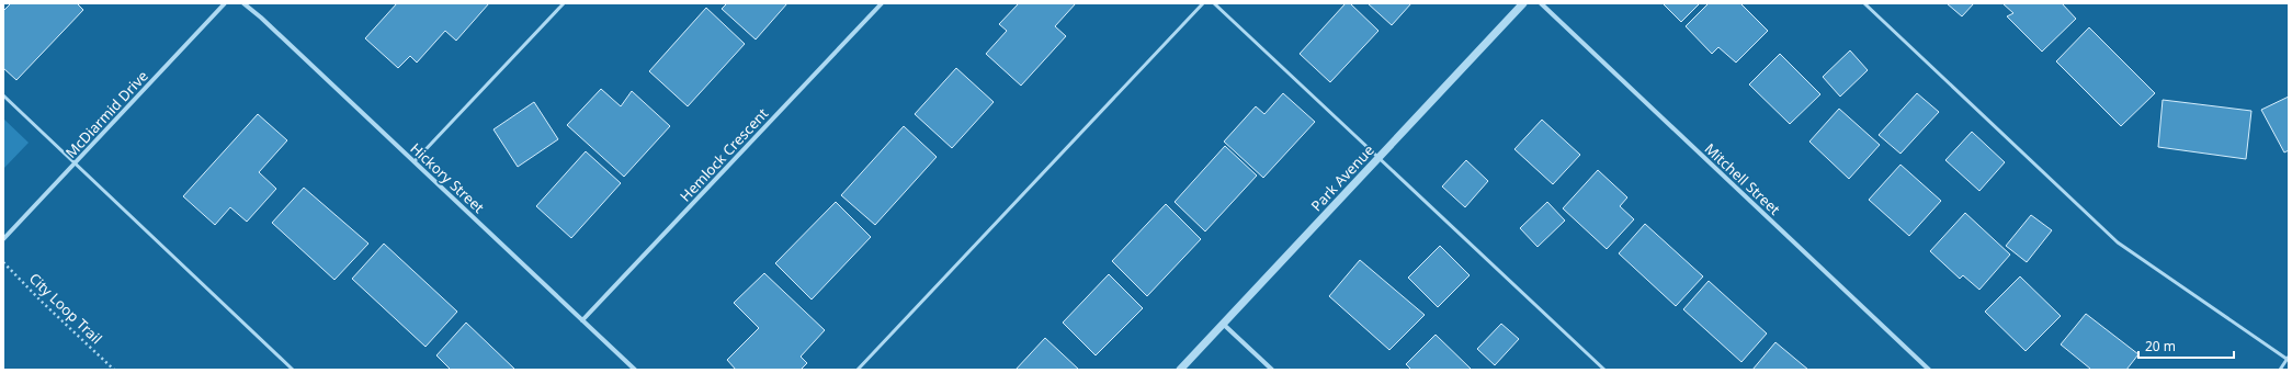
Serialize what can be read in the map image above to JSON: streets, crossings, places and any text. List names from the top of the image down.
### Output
{
  "streets": {
    "street": [
      "McDiarmid Drive",
      "Hemlock Crescent",
      "Hickory Street",
      "Park Avenue",
      "Mitchell Street"
    ],
    "path": ["City Loop Trail"]
  },
  "crossings": [
    ["Hemlock Crescent", "Hickory Street"]
  ],
  "scale_bar": "20 m"
}
